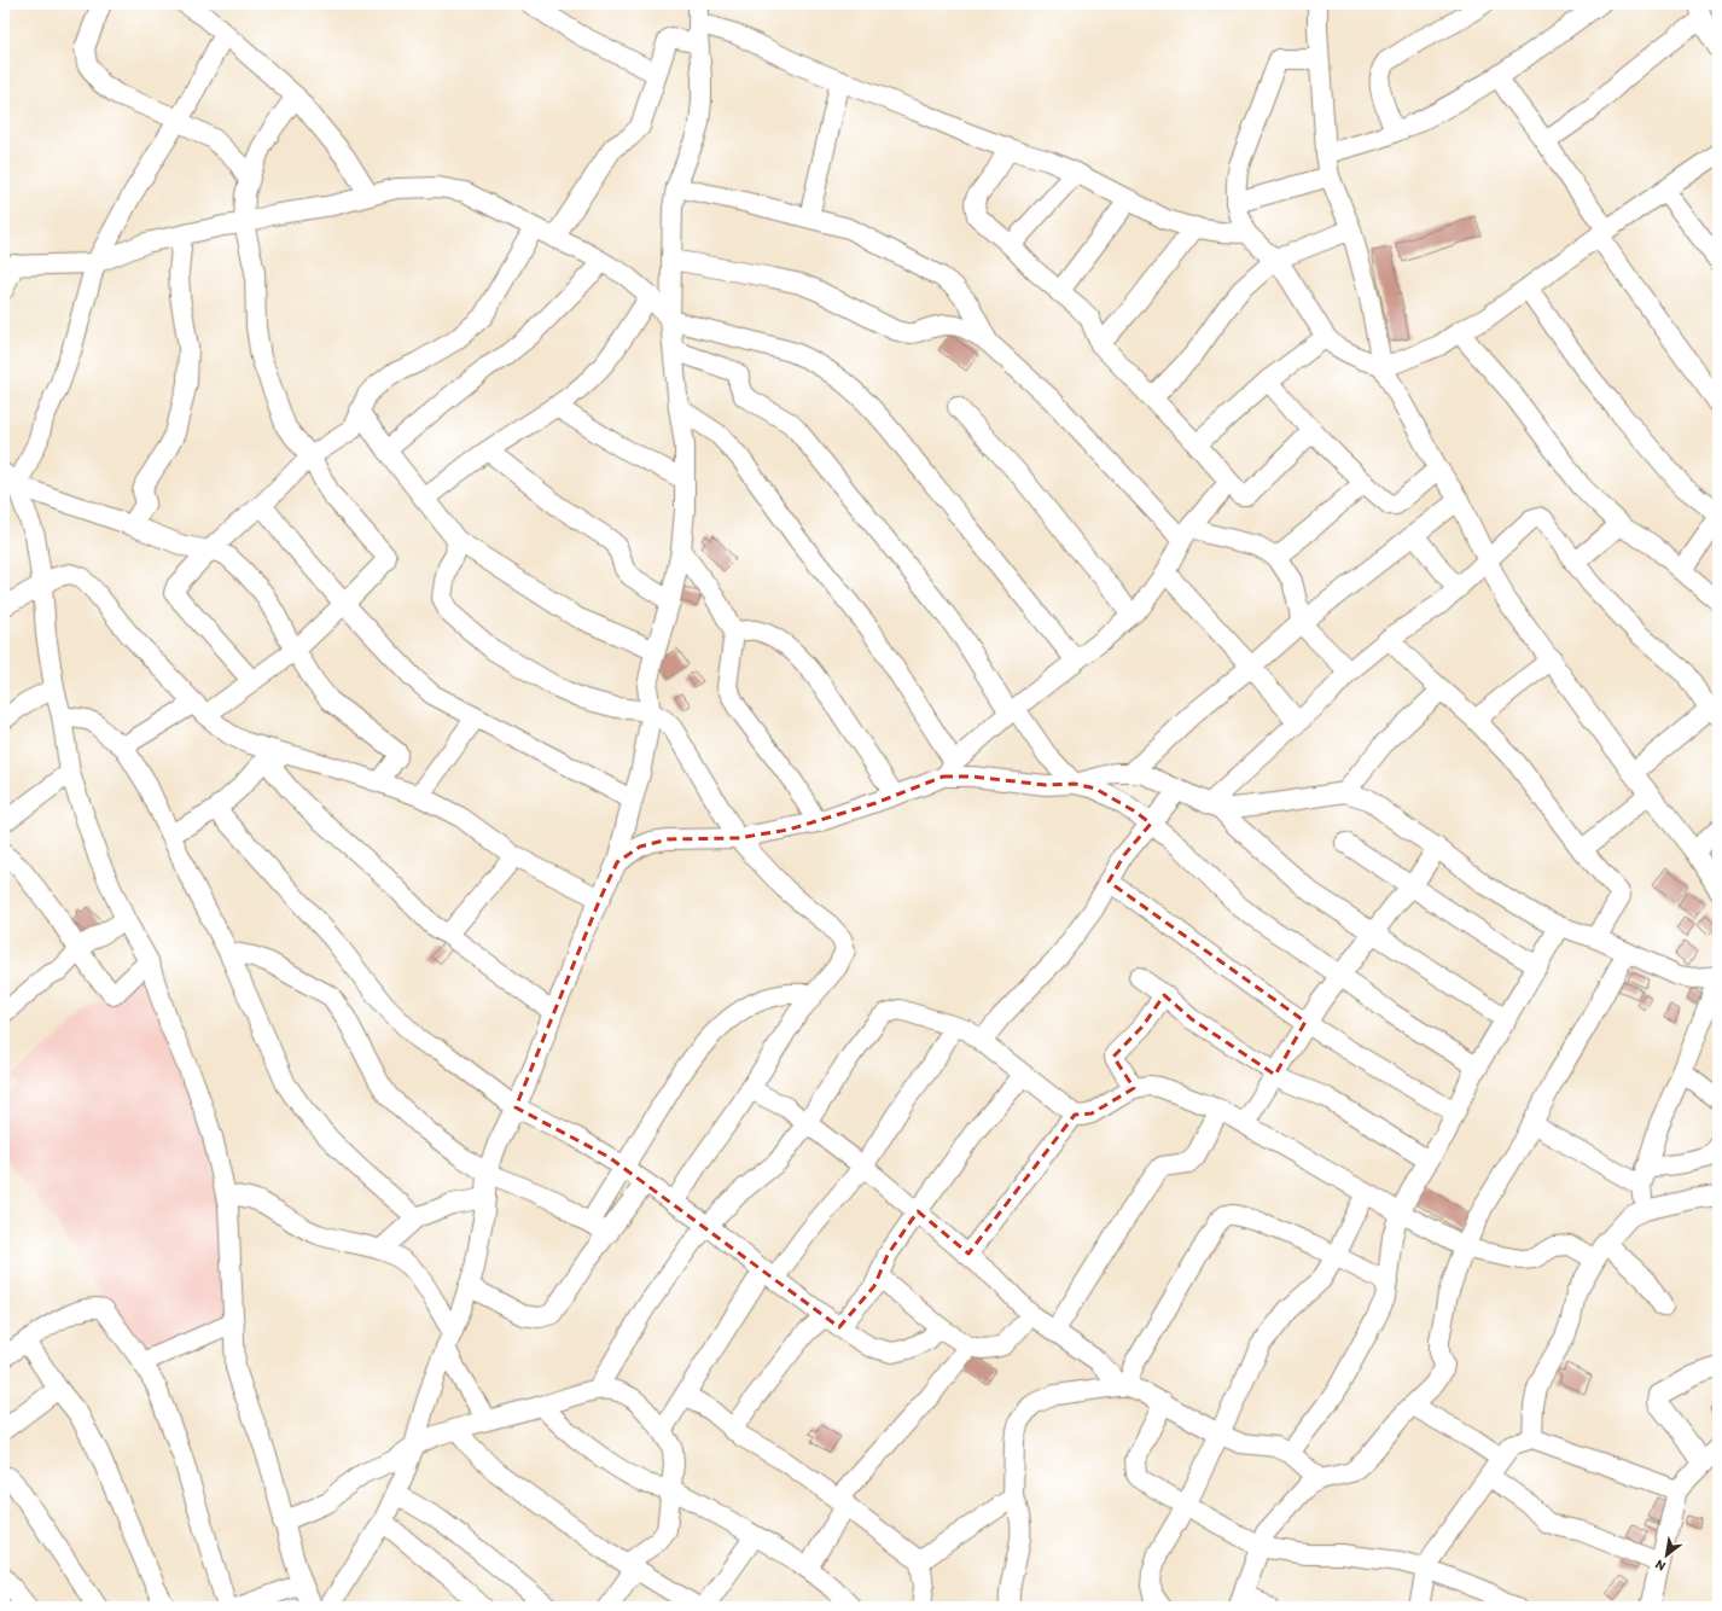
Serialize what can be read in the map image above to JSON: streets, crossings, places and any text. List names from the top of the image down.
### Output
{
  "north": "bottom left"
}
